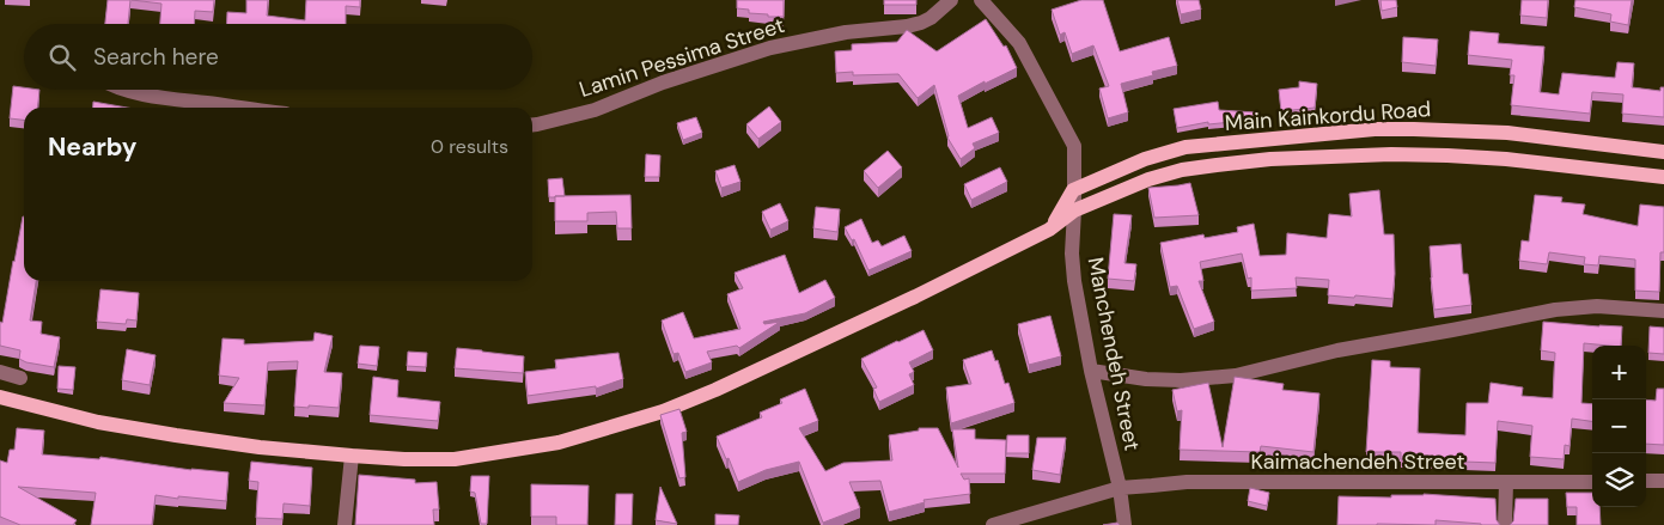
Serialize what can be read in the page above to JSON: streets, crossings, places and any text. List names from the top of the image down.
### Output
{
  "streets": {
    "main road": ["Main Kainkordu Road"],
    "street": ["Lamin Pessima Street", "Manchendeh Street", "Kaimachendeh Street"]
  },
  "crossings": [
    ["Main Kainkordu Road", "Manchendeh Street"],
    ["Manchendeh Street", "Kaimachendeh Street"]
  ],
  "page": {
    "search": "Search here",
    "heading": ["Nearby", "0 results"],
    "map_buttons": ["+", "−"]
  }
}
